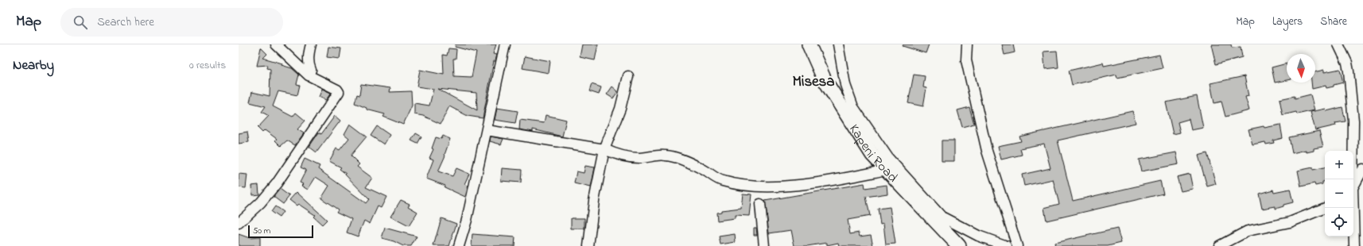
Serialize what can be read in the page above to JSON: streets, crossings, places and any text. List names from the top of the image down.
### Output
{
  "streets": {
    "main road": ["Kapeni Road"]
  },
  "districts": ["Misesa"],
  "scale_bar": "50 m",
  "north": "bottom",
  "page": {
    "header": "Map",
    "search": "Search here",
    "nav": ["Map", "Layers", "Share"],
    "heading": ["Nearby", "0 results"],
    "map_buttons": ["+", "−"],
    "scale": "50 m"
  }
}
